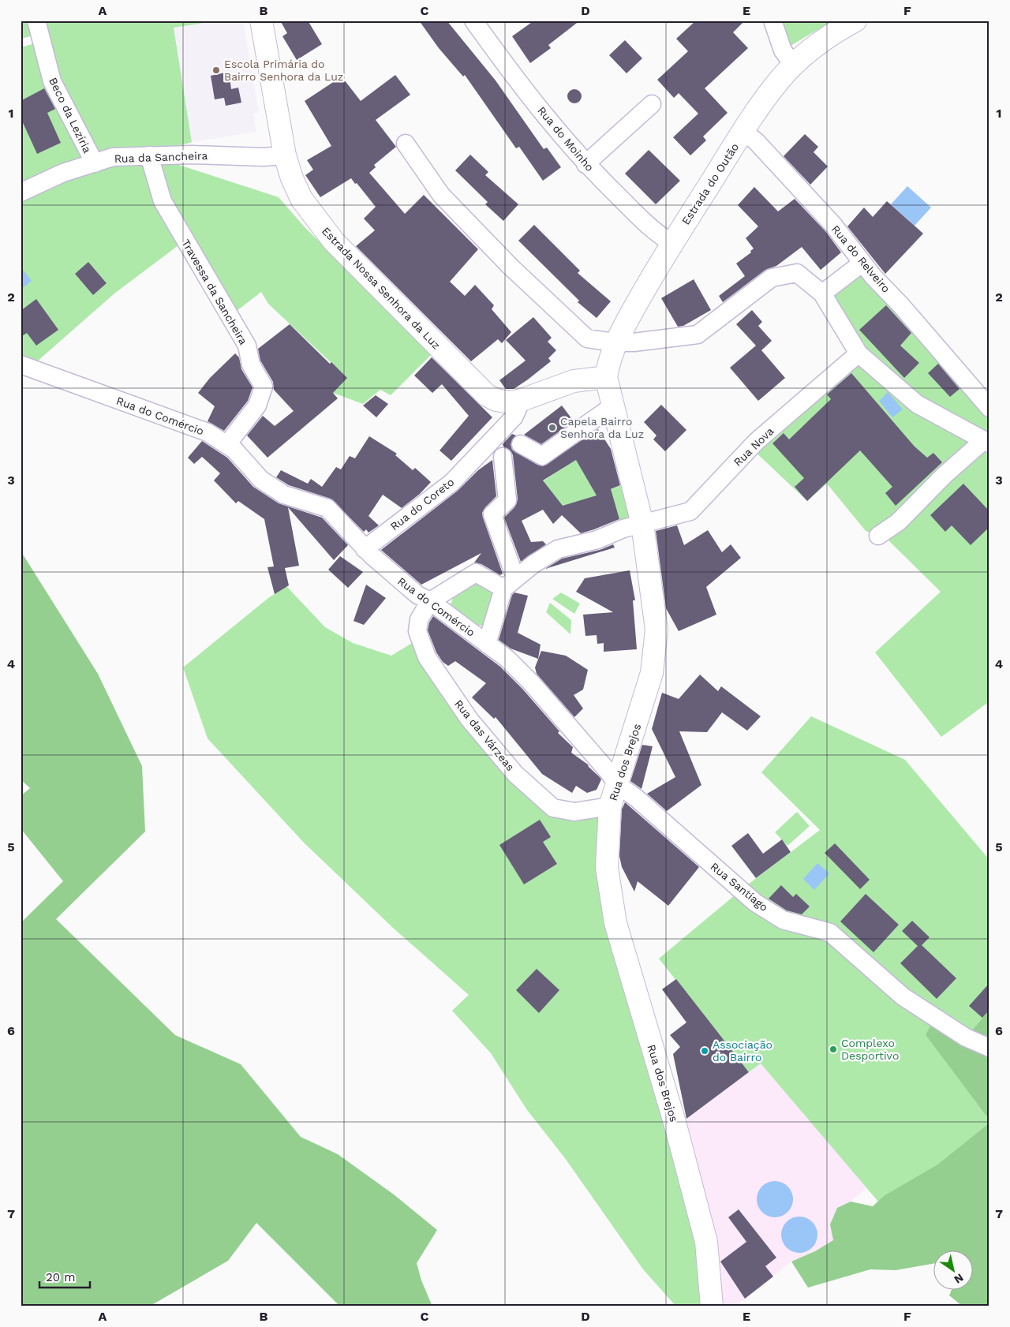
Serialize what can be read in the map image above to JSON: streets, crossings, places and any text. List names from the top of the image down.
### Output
{
  "streets": {
    "street": [
      "Beco da Lezíria",
      "Rua do Moinho",
      "Rua da Sancheira",
      "Estrada do Outão",
      "Rua do Relveiro",
      "Estrada Nossa Senhora da Luz",
      "Travessa da Sancheira",
      "Rua do Comércio",
      "Rua Nova",
      "Rua do Coreto",
      "Rua das Várzeas",
      "Rua dos Brejos",
      "Rua Santiago"
    ]
  },
  "crossings": [
    ["Beco da Lezíria", "Rua da Sancheira"],
    ["Rua do Moinho", "Estrada do Outão"],
    ["Rua da Sancheira", "Estrada Nossa Senhora da Luz"],
    ["Rua da Sancheira", "Travessa da Sancheira"],
    ["Estrada do Outão", "Rua do Relveiro"],
    ["Estrada do Outão", "Rua dos Brejos"],
    ["Estrada Nossa Senhora da Luz", "Rua do Coreto"],
    ["Travessa da Sancheira", "Rua do Comércio"],
    ["Rua do Comércio", "Rua do Coreto"],
    ["Rua do Comércio", "Rua das Várzeas"],
    ["Rua do Comércio", "Rua dos Brejos"],
    ["Rua do Comércio", "Rua Santiago"],
    ["Rua Nova", "Rua dos Brejos"],
    ["Rua das Várzeas", "Rua dos Brejos"],
    ["Rua dos Brejos", "Rua Santiago"]
  ],
  "places": [
    "Escola Primária do Bairro Senhora da Luz",
    "Capela Bairro Senhora da Luz",
    "Complexo Desportivo",
    "Associação do Bairro"
  ],
  "scale_bar": "20 m",
  "north": "bottom right",
  "grid": {
    "columns": [
      "A",
      "B",
      "C",
      "D",
      "E",
      "F"
    ],
    "rows": [
      "1",
      "2",
      "3",
      "4",
      "5",
      "6",
      "7"
    ]
  }
}
